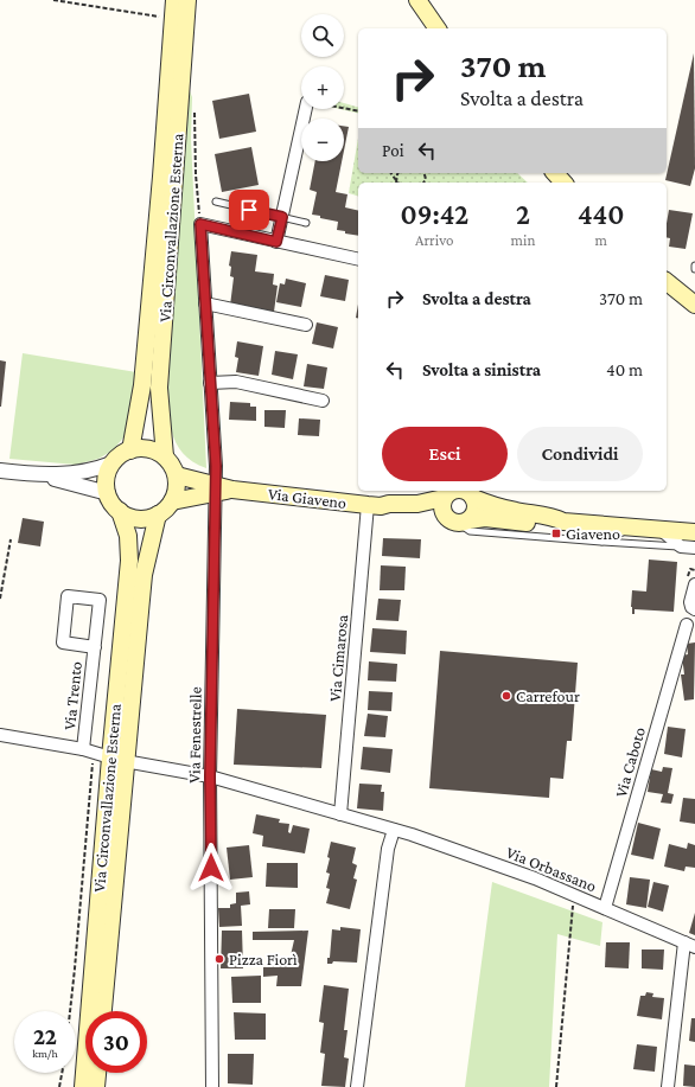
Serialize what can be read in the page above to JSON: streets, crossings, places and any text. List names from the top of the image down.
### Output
{
  "streets": {
    "main road": ["Via Circonvallazione Esterna", "Via Giaveno"],
    "street": [
      "Via Cimarosa",
      "Via Trento",
      "Via Fenestrelle",
      "Via Caboto",
      "Via Orbassano"
    ]
  },
  "crossings": [
    ["Via Circonvallazione Esterna", "Via Giaveno"],
    ["Via Circonvallazione Esterna", "Via Trento"],
    ["Via Circonvallazione Esterna", "Via Orbassano"],
    ["Via Giaveno", "Via Cimarosa"],
    ["Via Giaveno", "Via Fenestrelle"],
    ["Via Cimarosa", "Via Orbassano"],
    ["Via Trento", "Via Orbassano"],
    ["Via Fenestrelle", "Via Orbassano"],
    ["Via Caboto", "Via Orbassano"]
  ],
  "places": {
    "transit": ["Giaveno"],
    "other": ["Carrefour", "Pizza Fiorì"]
  },
  "page": {
    "map_buttons": ["+", "−"],
    "turn": ["370 m", "Svolta a destra"],
    "then": "Poi",
    "eta": [
      "09:42",
      "Arrivo",
      "2",
      "min",
      "440",
      "m"
    ],
    "list": [
      {
        "name": "Svolta a destra",
        "value": "370 m"
      },
      {
        "name": "Svolta a sinistra",
        "value": "40 m"
      }
    ],
    "buttons": ["Esci", "Condividi"],
    "speed": "22 km/h",
    "limit": "30"
  }
}
